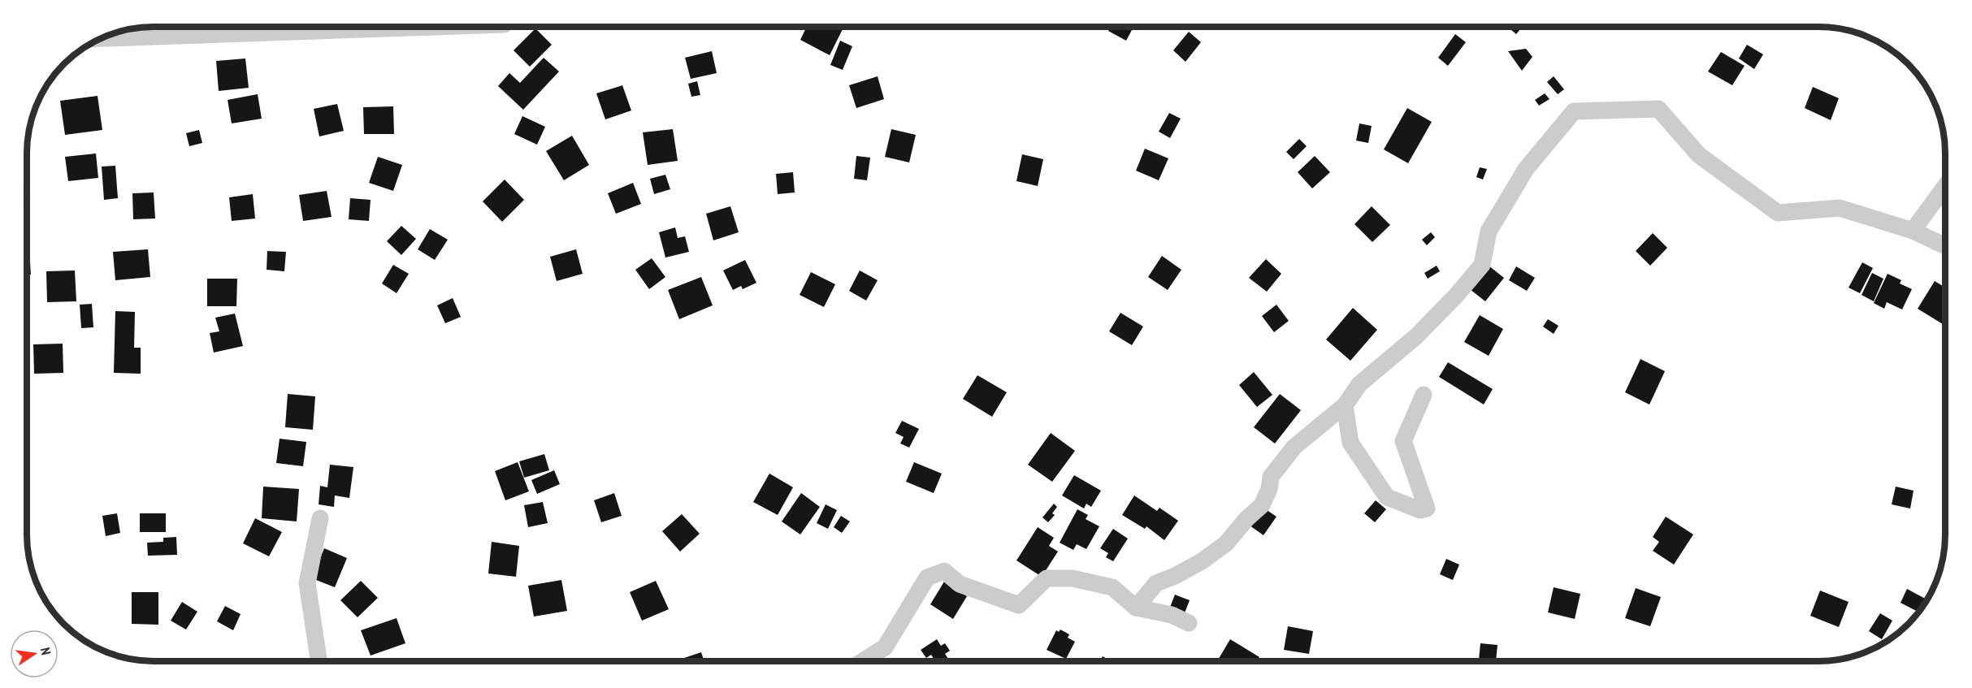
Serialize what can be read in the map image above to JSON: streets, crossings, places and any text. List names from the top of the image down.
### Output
{
  "north": "right"
}
